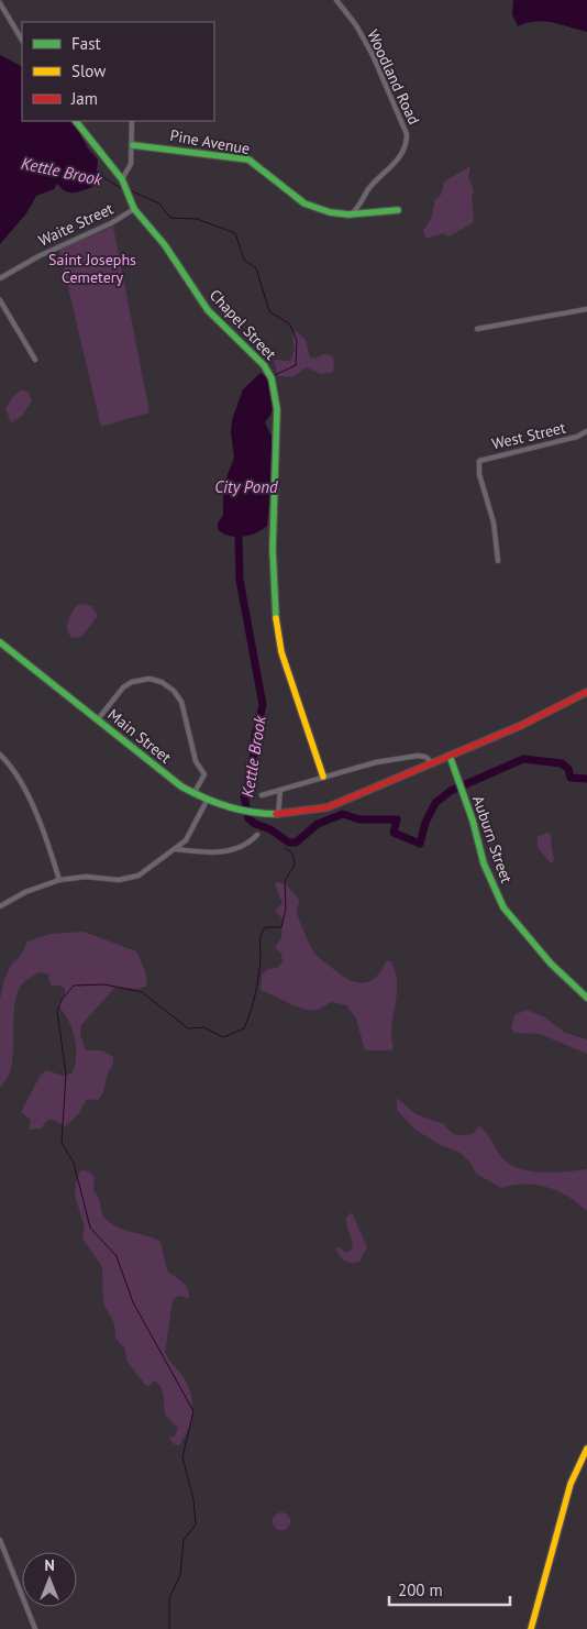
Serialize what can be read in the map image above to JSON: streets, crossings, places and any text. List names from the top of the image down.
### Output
{
  "streets": {
    "main road": [
      "Pine Avenue",
      "Chapel Street",
      "Main Street",
      "Auburn Street"
    ],
    "street": ["Woodland Road", "Waite Street", "West Street"]
  },
  "crossings": [
    ["Woodland Road", "Pine Avenue"],
    ["Waite Street", "Chapel Street"],
    ["Main Street", "Auburn Street"]
  ],
  "water": ["Kettle Brook", "City Pond"],
  "parks": ["Saint Josephs Cemetery"],
  "legend": ["Fast", "Slow", "Jam"],
  "scale_bar": "200 m",
  "north": "top"
}
